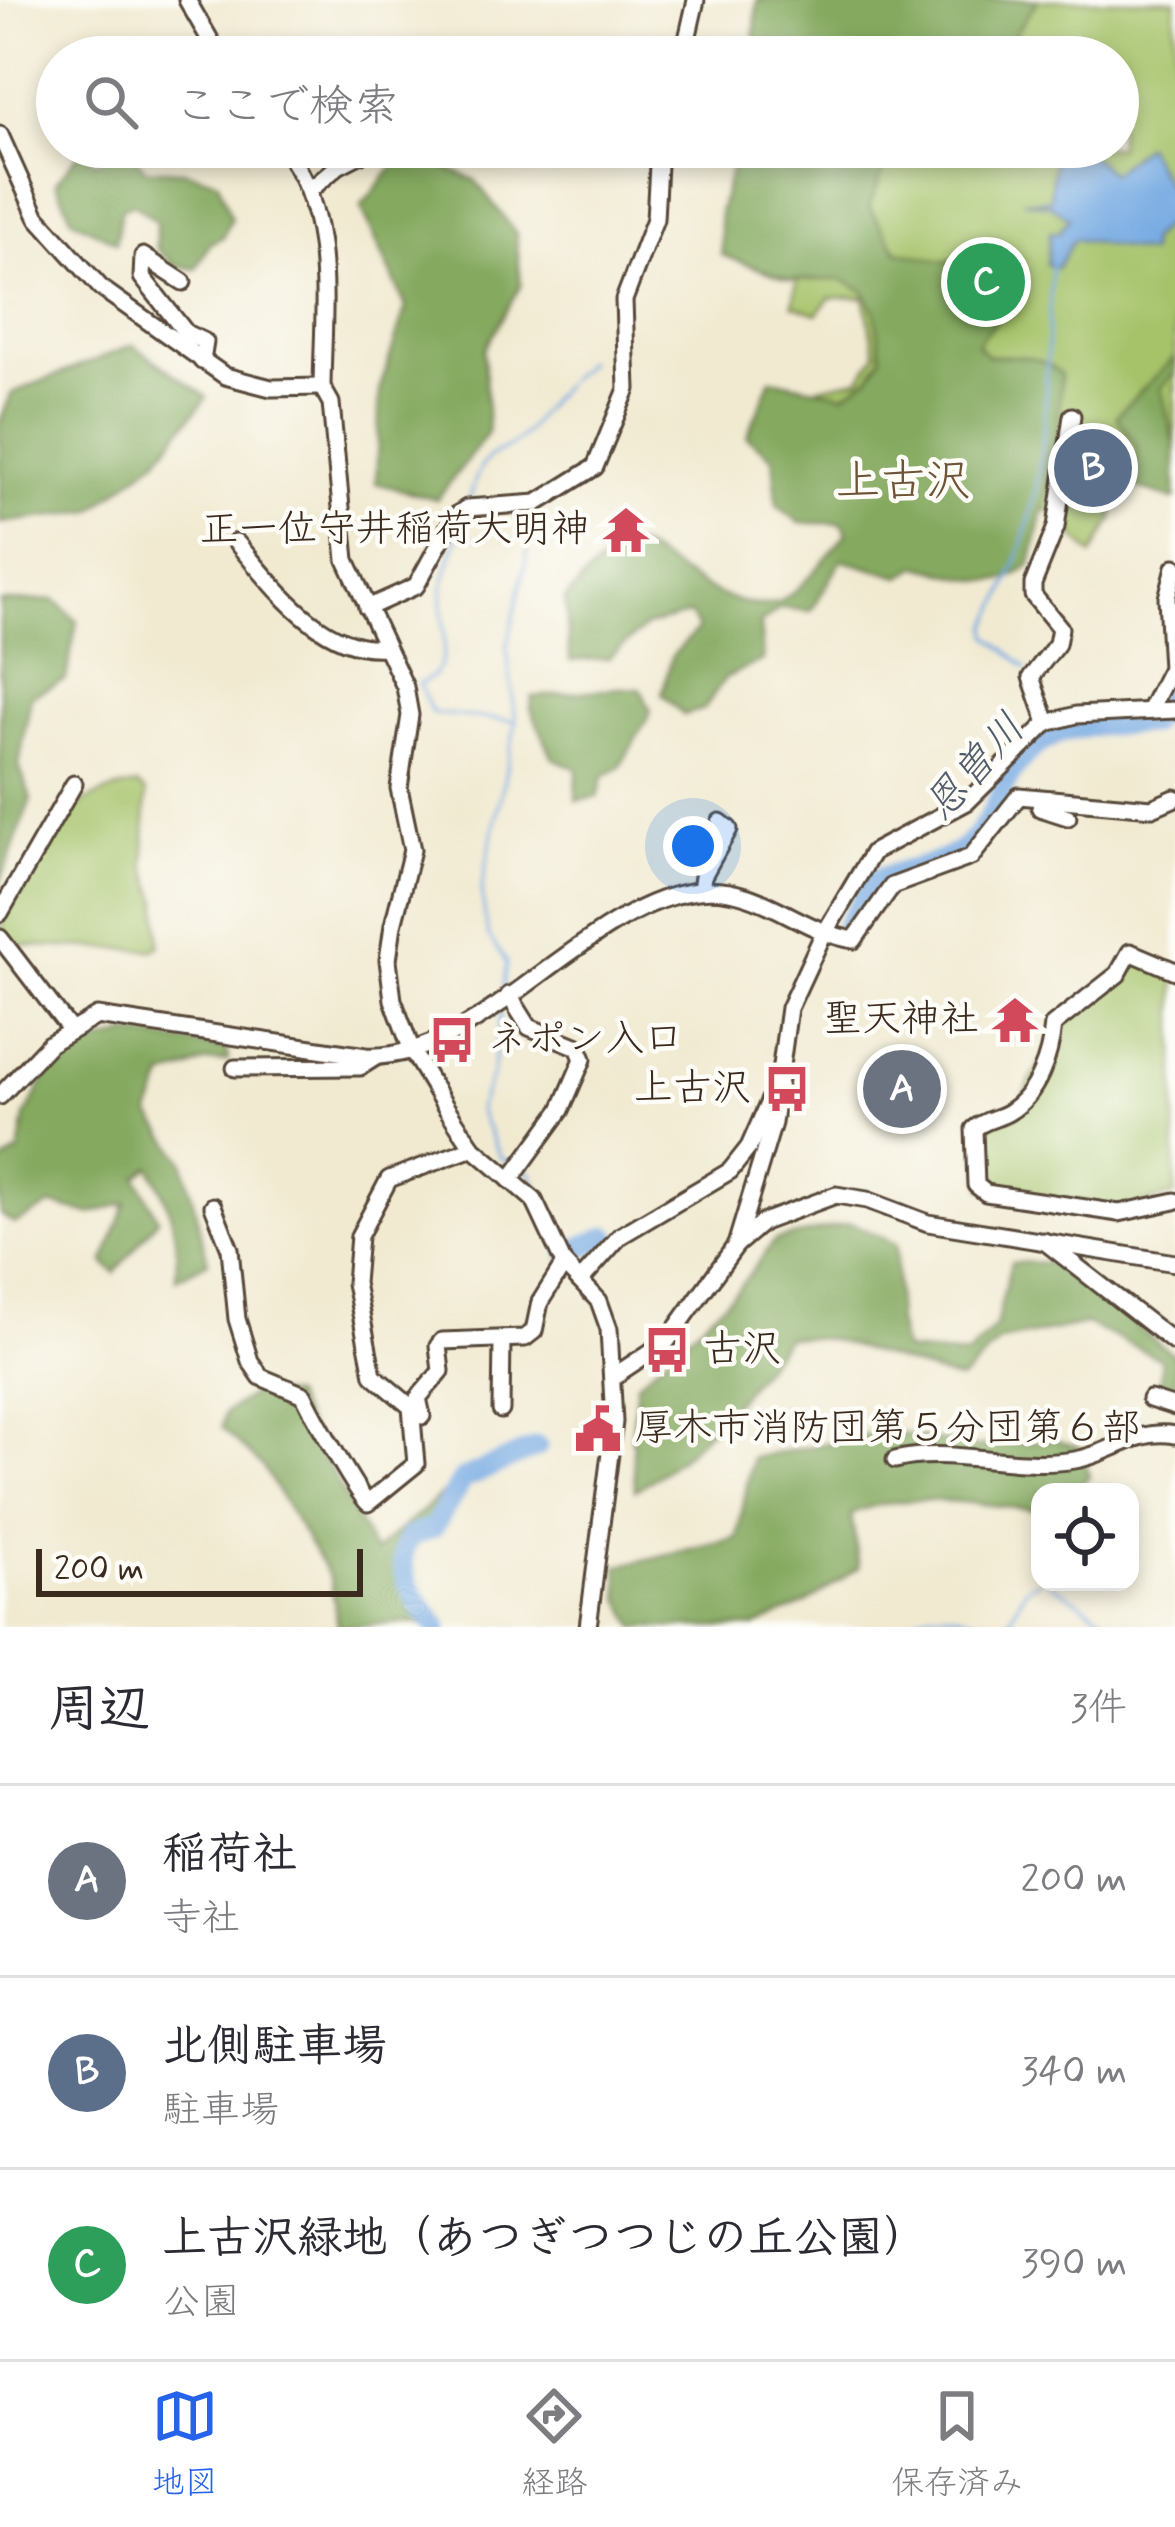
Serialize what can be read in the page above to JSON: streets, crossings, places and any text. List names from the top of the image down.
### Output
{
  "districts": ["上古沢"],
  "water": ["恩曽川"],
  "places": {
    "temple": ["正一位守井稲荷大明神", "聖天神社"],
    "bus stop": ["ネポン入口", "上古沢", "古沢"],
    "public building": ["厚木市消防団第５分団第６部"]
  },
  "scale_bar": "200 m",
  "page": {
    "search": "ここで検索",
    "pins": ["C", "B", "A"],
    "scale": "200 m",
    "heading": ["周辺", "3件"],
    "list": [
      {
        "mark": "A",
        "name": "稲荷社",
        "note": "寺社",
        "value": "200 m"
      },
      {
        "mark": "B",
        "name": "北側駐車場",
        "note": "駐車場",
        "value": "340 m"
      },
      {
        "mark": "C",
        "name": "上古沢緑地（あつぎつつじの丘公園）",
        "note": "公園",
        "value": "390 m"
      }
    ],
    "nav": ["地図", "経路", "保存済み"]
  }
}
